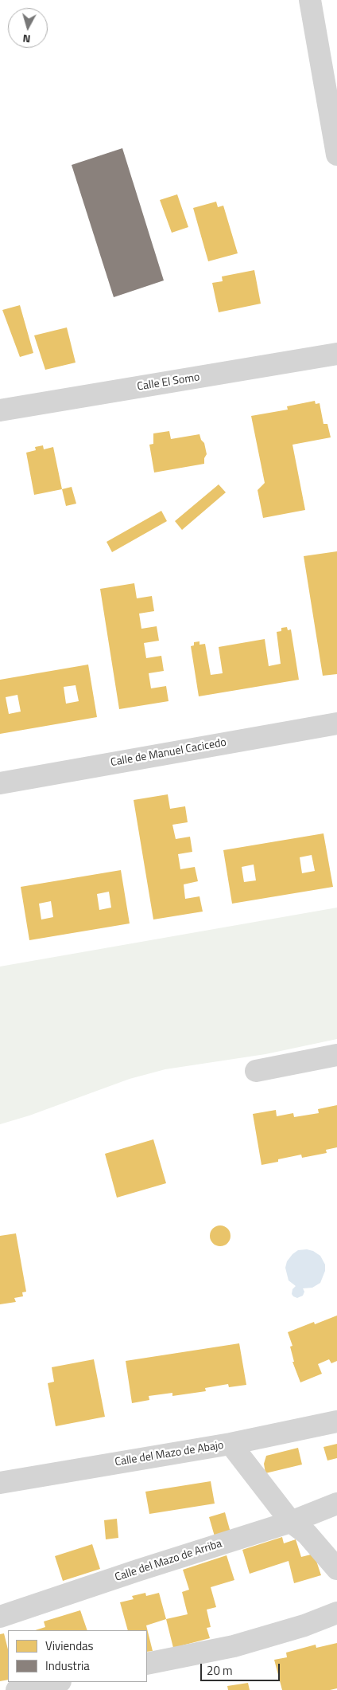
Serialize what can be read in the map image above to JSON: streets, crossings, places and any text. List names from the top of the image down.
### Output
{
  "streets": {
    "street": [
      "Calle El Somo",
      "Calle de Manuel Cacicedo",
      "Calle del Mazo de Abajo",
      "Calle del Mazo de Arriba"
    ]
  },
  "legend": ["Viviendas", "Industria"],
  "scale_bar": "20 m",
  "north": "bottom"
}
